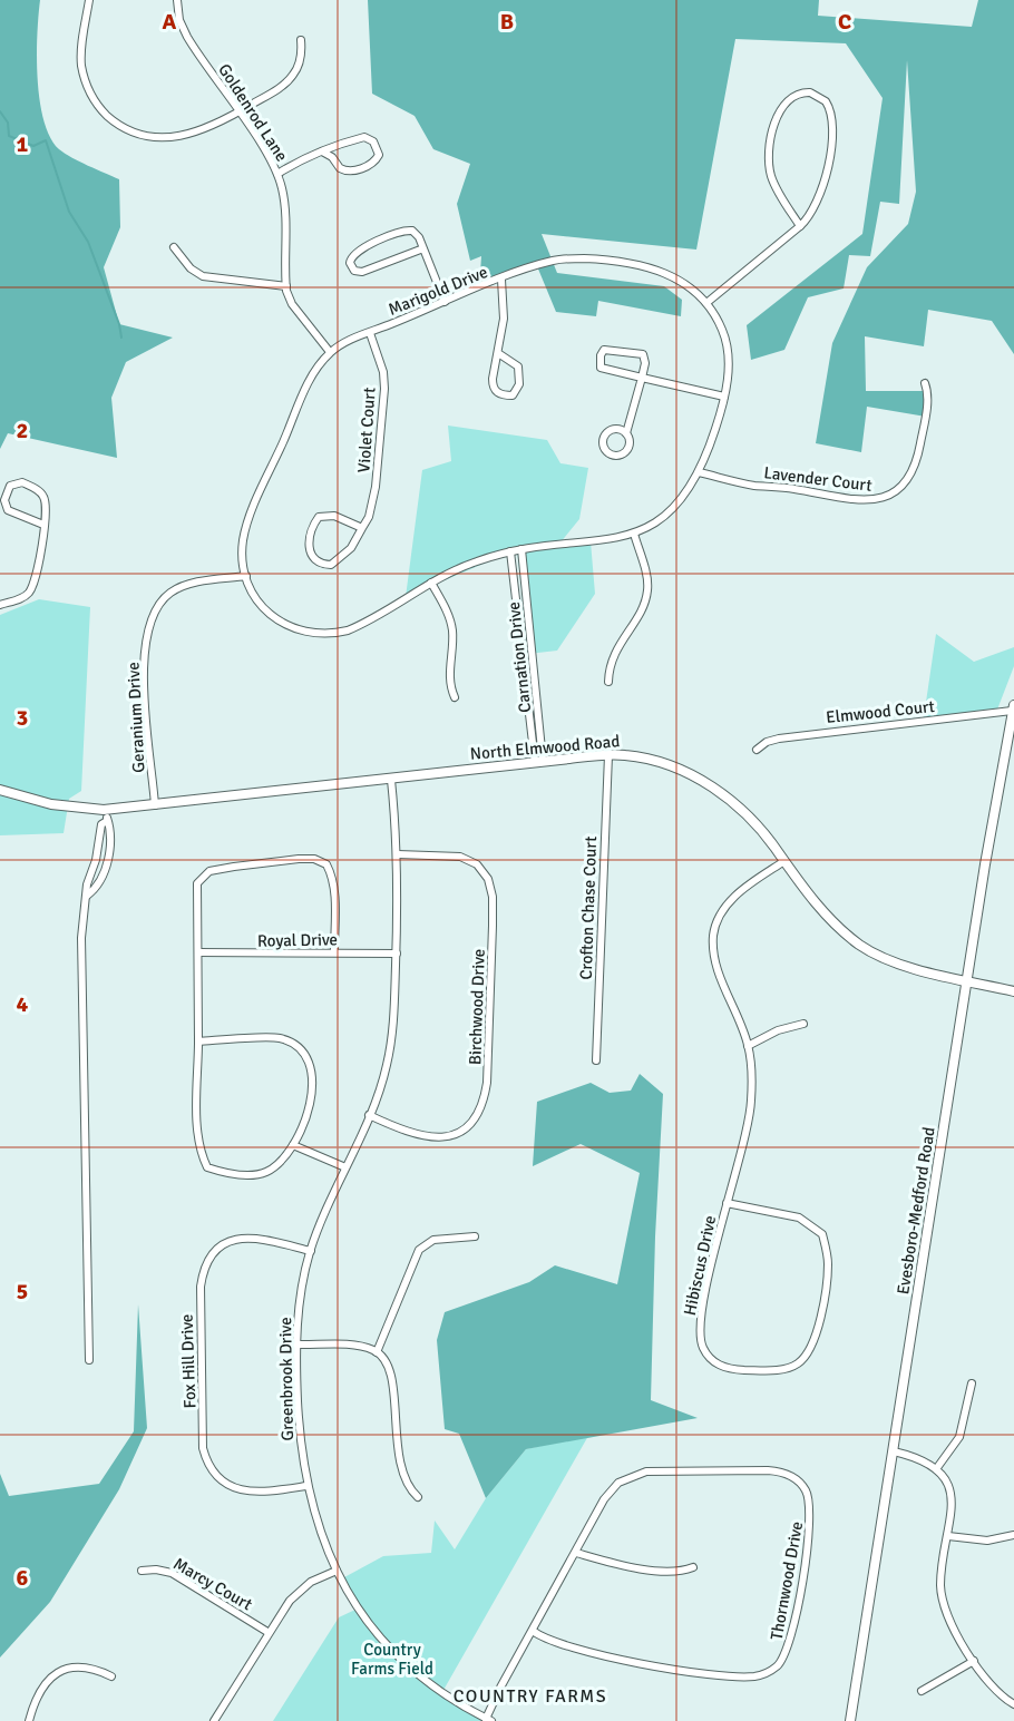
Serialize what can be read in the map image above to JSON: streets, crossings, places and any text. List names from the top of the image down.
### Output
{
  "streets": {
    "main road": ["North Elmwood Road"],
    "street": [
      "Goldenrod Lane",
      "Marigold Drive",
      "Violet Court",
      "Lavender Court",
      "Carnation Drive",
      "Elmwood Court",
      "Geranium Drive",
      "Crofton Chase Court",
      "Royal Drive",
      "Birchwood Drive",
      "Evesboro-Medford Road",
      "Hibiscus Drive",
      "Fox Hill Drive",
      "Greenbrook Drive",
      "Thornwood Drive",
      "Marcy Court"
    ]
  },
  "crossings": [
    ["Goldenrod Lane", "Marigold Drive"],
    ["Marigold Drive", "Violet Court"],
    ["Marigold Drive", "Lavender Court"],
    ["Marigold Drive", "Carnation Drive"],
    ["Marigold Drive", "Geranium Drive"],
    ["Carnation Drive", "North Elmwood Road"],
    ["Elmwood Court", "Evesboro-Medford Road"],
    ["Geranium Drive", "North Elmwood Road"],
    ["North Elmwood Road", "Crofton Chase Court"],
    ["North Elmwood Road", "Evesboro-Medford Road"],
    ["North Elmwood Road", "Hibiscus Drive"],
    ["North Elmwood Road", "Greenbrook Drive"],
    ["Royal Drive", "Greenbrook Drive"],
    ["Birchwood Drive", "Greenbrook Drive"],
    ["Fox Hill Drive", "Greenbrook Drive"],
    ["Greenbrook Drive", "Thornwood Drive"]
  ],
  "districts": ["COUNTRY FARMS"],
  "parks": ["Country Farms Field"],
  "grid": {
    "columns": ["A", "B", "C"],
    "rows": [
      "1",
      "2",
      "3",
      "4",
      "5",
      "6"
    ]
  }
}
